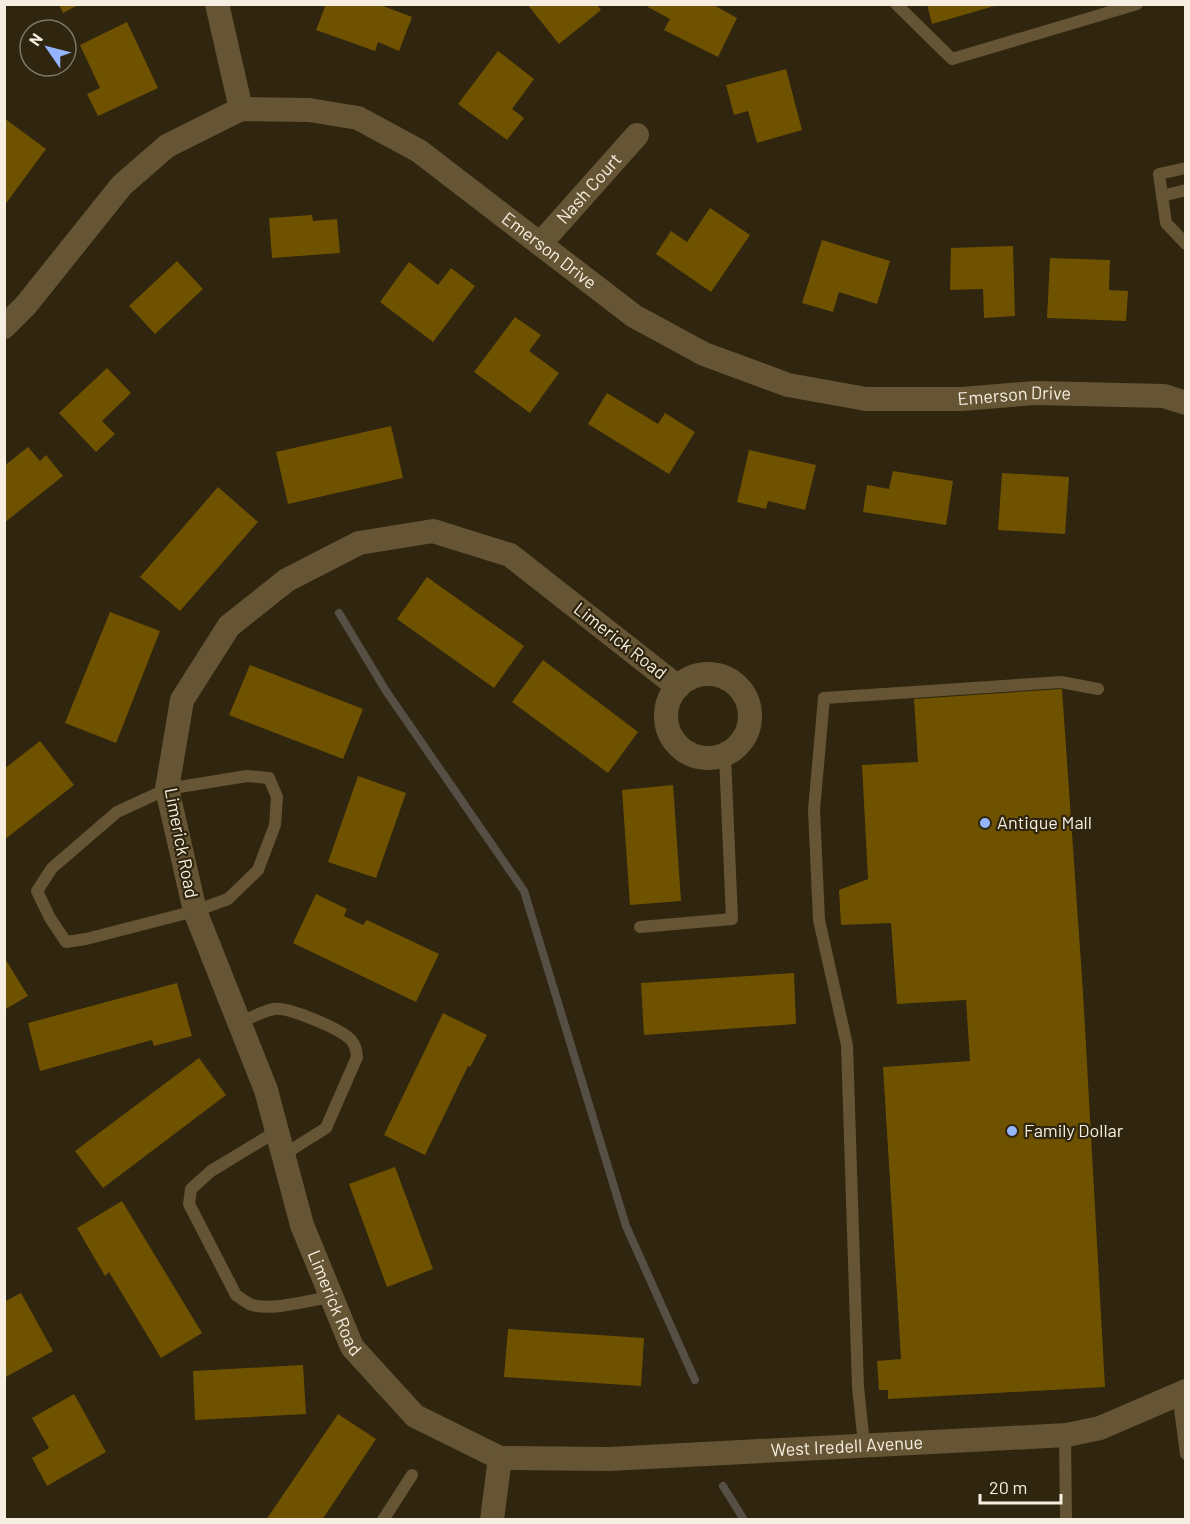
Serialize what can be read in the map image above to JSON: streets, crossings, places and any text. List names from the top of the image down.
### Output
{
  "streets": {
    "street": [
      "Nash Court",
      "Emerson Drive",
      "Limerick Road",
      "West Iredell Avenue"
    ]
  },
  "crossings": [
    ["Nash Court", "Emerson Drive"],
    ["Limerick Road", "West Iredell Avenue"]
  ],
  "places": ["Antique Mall", "Family Dollar"],
  "scale_bar": "20 m",
  "north": "top left"
}
